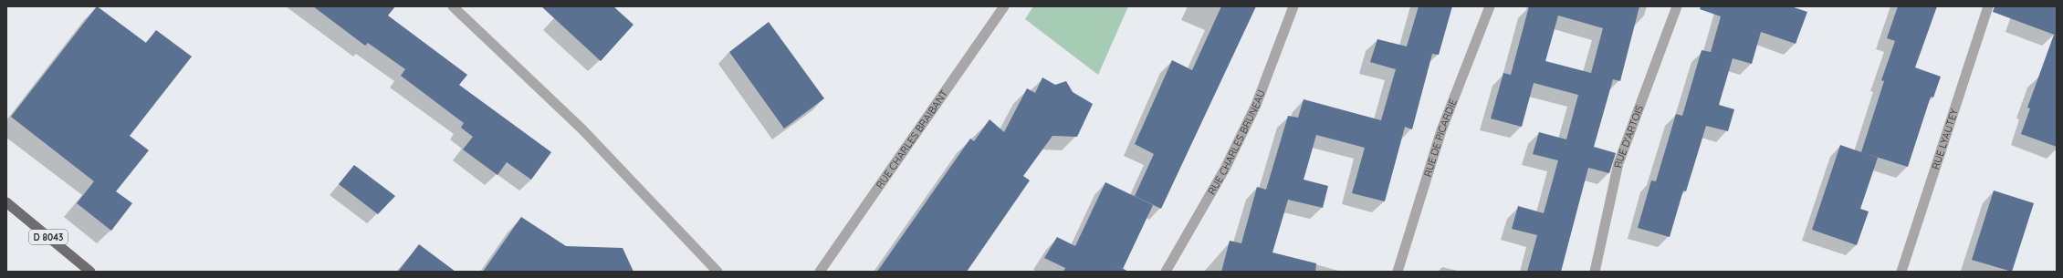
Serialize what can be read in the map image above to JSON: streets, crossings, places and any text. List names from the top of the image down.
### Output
{
  "streets": {
    "main road": ["D 8043"],
    "street": [
      "RUE D'ARTOIS",
      "RUE DE PICARDIE",
      "RUE CHARLES BRAIBANT",
      "RUE LYAUTEY",
      "RUE CHARLES BRUNEAU"
    ]
  }
}
